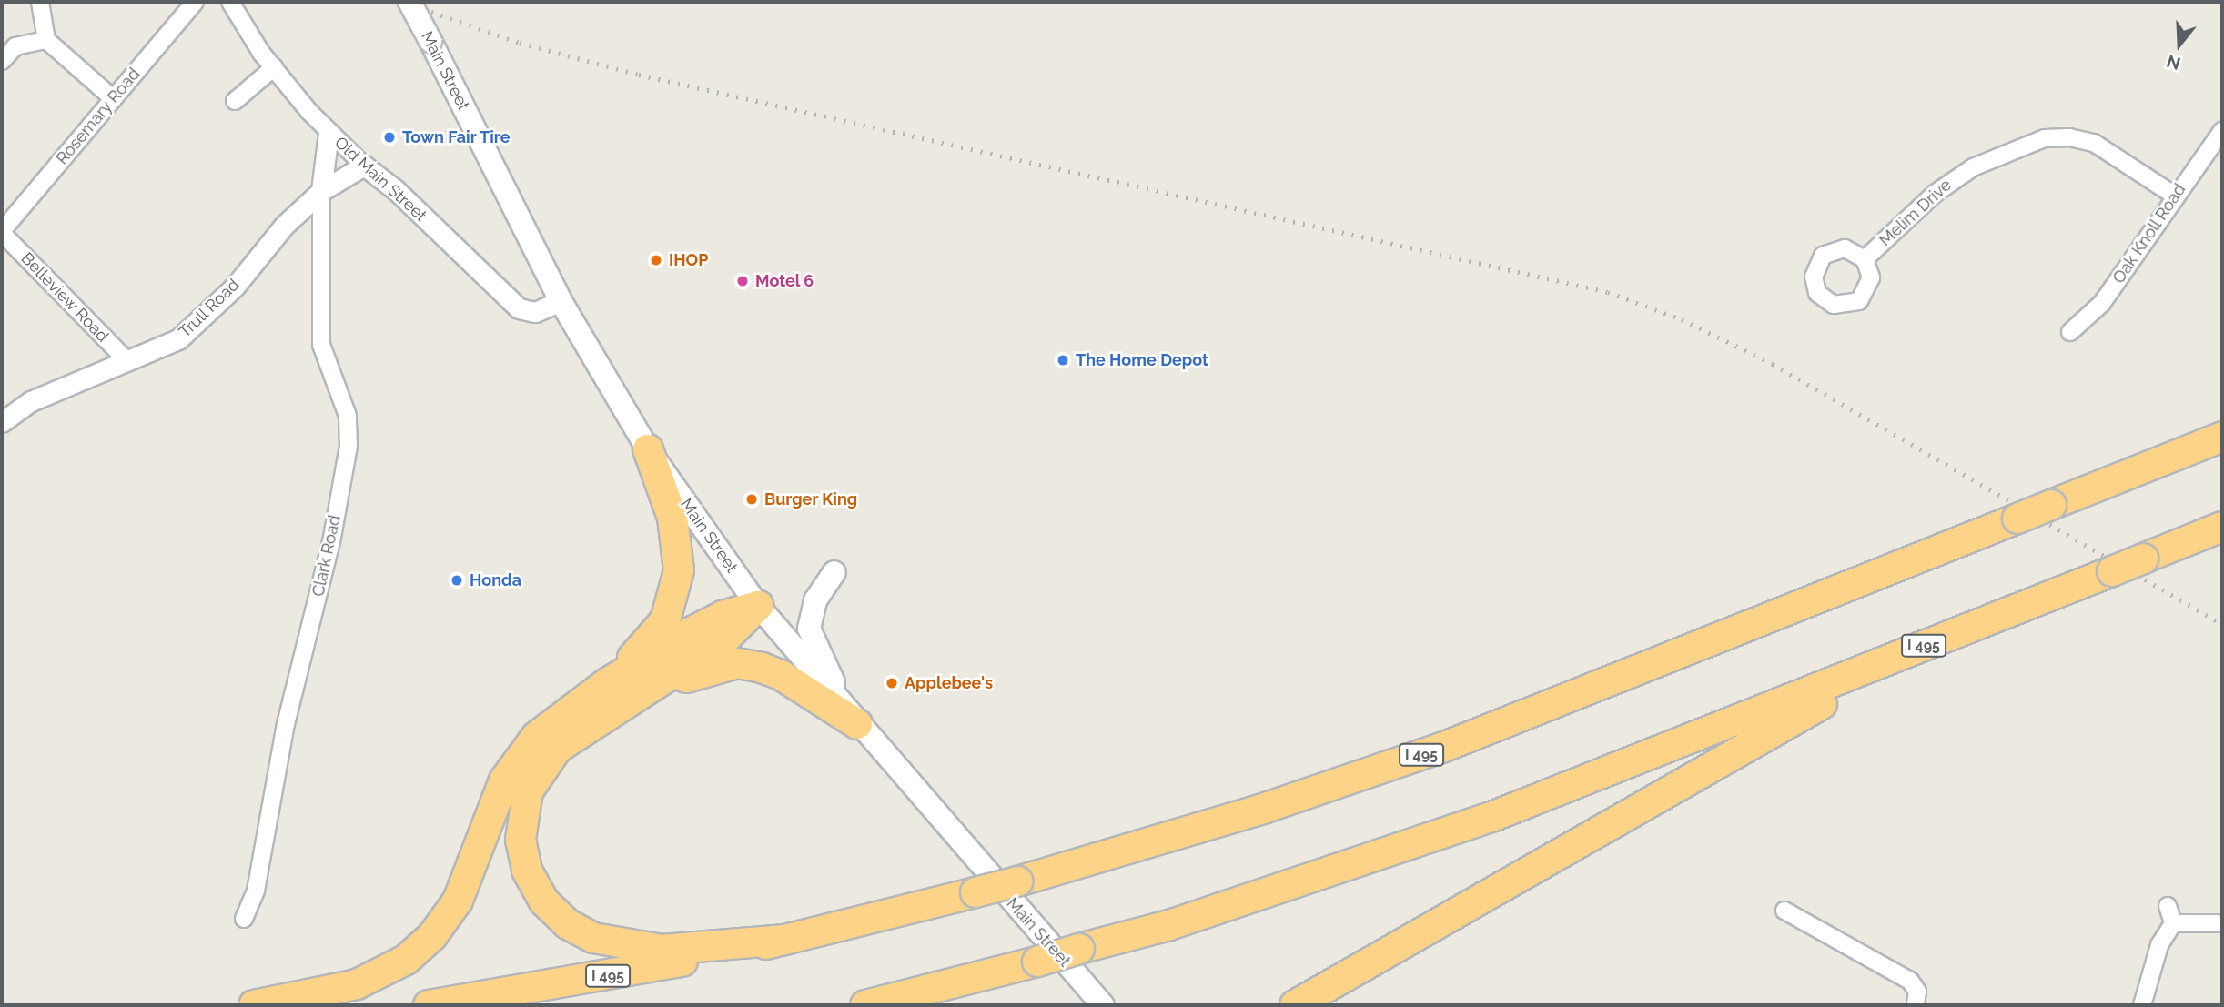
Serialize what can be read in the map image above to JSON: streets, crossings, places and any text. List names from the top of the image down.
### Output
{
  "streets": {
    "highway": ["I 495"],
    "main road": ["Main Street"],
    "street": [
      "Rosemary Road",
      "Old Main Street",
      "Melim Drive",
      "Oak Knoll Road",
      "Belleview Road",
      "Trull Road",
      "Clark Road"
    ]
  },
  "crossings": [
    ["Main Street", "Old Main Street"],
    ["Rosemary Road", "Belleview Road"],
    ["Old Main Street", "Trull Road"],
    ["Melim Drive", "Oak Knoll Road"],
    ["Belleview Road", "Trull Road"],
    ["Trull Road", "Clark Road"]
  ],
  "places": [
    "Town Fair Tire",
    "IHOP",
    "Motel 6",
    "The Home Depot",
    "Burger King",
    "Honda",
    "Applebee's"
  ],
  "north": "bottom"
}
